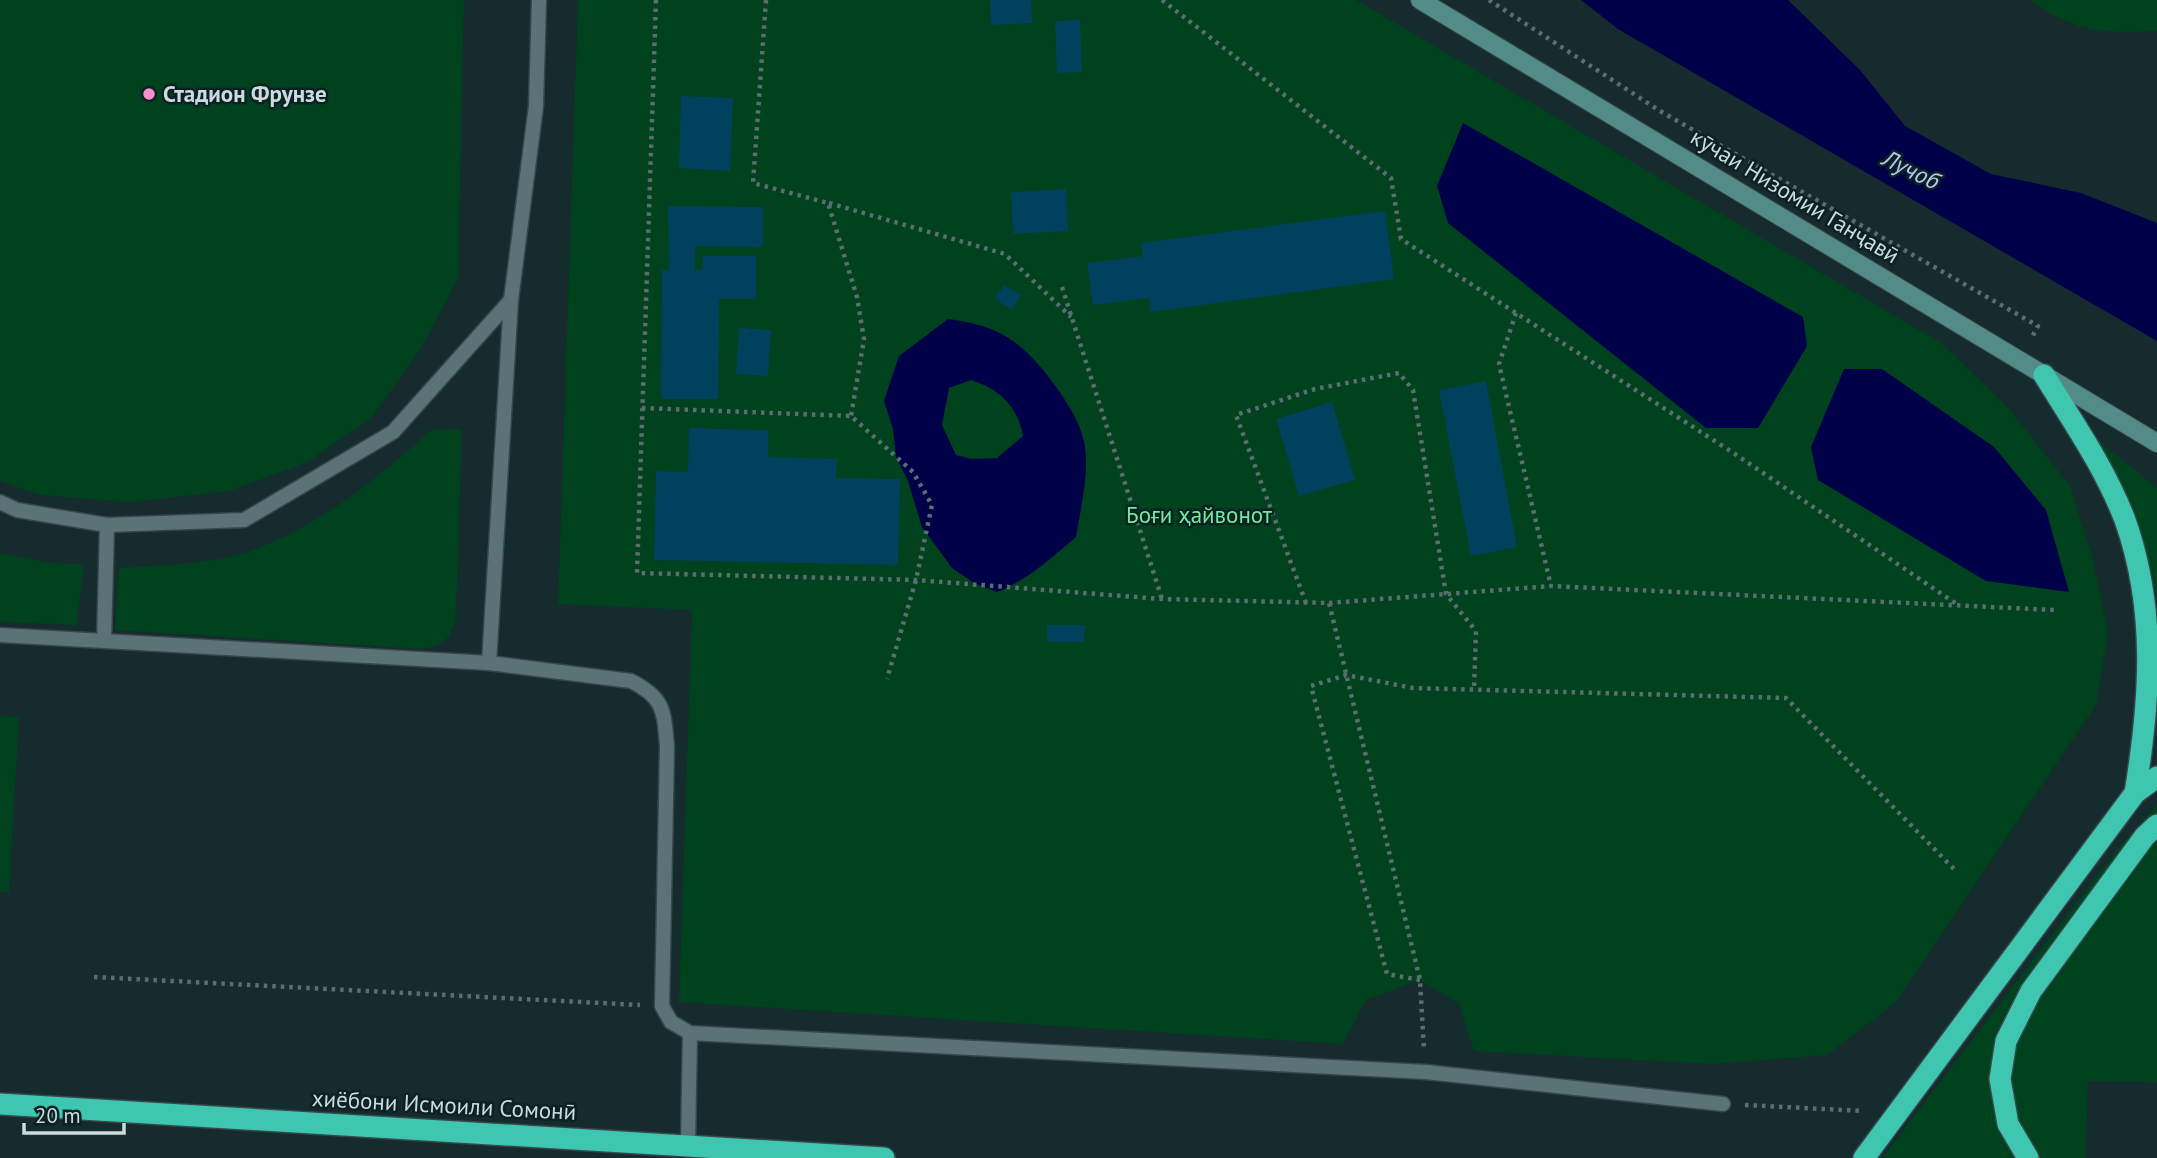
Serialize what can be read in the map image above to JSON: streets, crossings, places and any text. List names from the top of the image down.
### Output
{
  "streets": {
    "highway": ["хиёбони Исмоили Сомонӣ"],
    "street": ["кӯчаи Низомии Ганҷавӣ"]
  },
  "water": ["Лучоб"],
  "parks": ["Боғи ҳайвонот"],
  "places": ["Стадион Фрунзе"],
  "scale_bar": "20 m"
}
